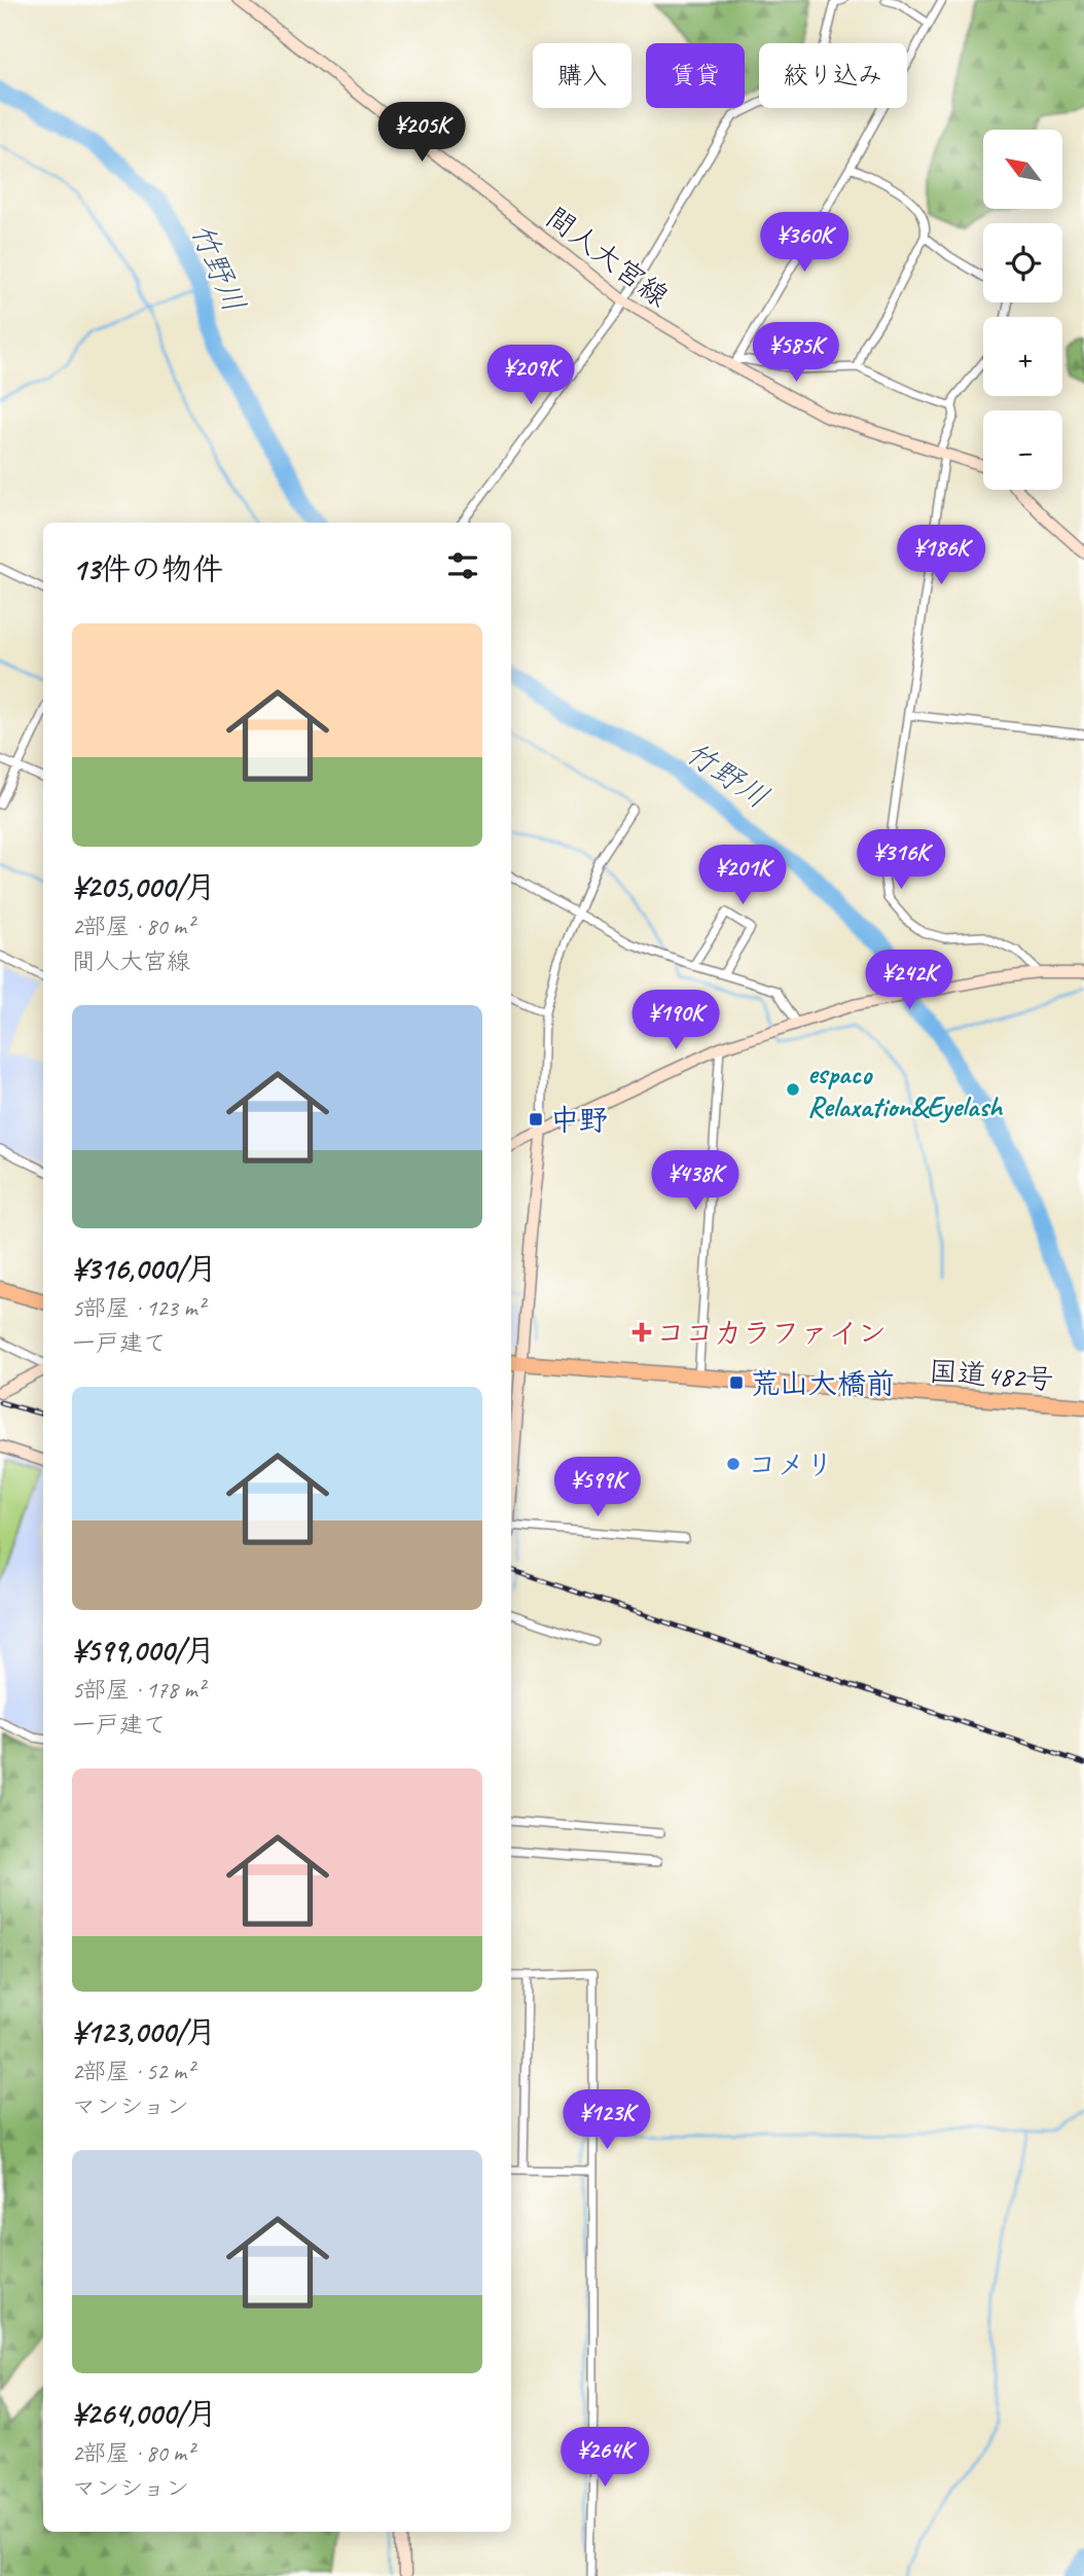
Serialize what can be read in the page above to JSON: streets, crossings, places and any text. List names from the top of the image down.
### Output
{
  "streets": {
    "highway": ["国道482号"],
    "street": ["間人大宮線"]
  },
  "water": ["竹野川"],
  "places": {
    "other": ["espaco Relaxation&Eyelash", "コメリ"],
    "transit": ["中野", "荒山大橋前"],
    "health": ["ココカラファイン"]
  },
  "north": "top left",
  "page": {
    "chip": ["購入", "賃貸", "絞り込み"],
    "price": [
      "¥205K",
      "¥360K",
      "¥585K",
      "¥209K",
      "¥186K",
      "¥316K",
      "¥201K",
      "¥242K",
      "¥190K",
      "¥438K",
      "¥599K",
      "¥123K",
      "¥264K"
    ],
    "map_buttons": ["+", "−"],
    "heading": "13件の物件",
    "list": [
      {
        "name": "¥205,000/月",
        "note": "2部屋 · 80 m² · 間人大宮線"
      },
      {
        "name": "¥316,000/月",
        "note": "5部屋 · 123 m² · 一戸建て"
      },
      {
        "name": "¥599,000/月",
        "note": "5部屋 · 178 m² · 一戸建て"
      },
      {
        "name": "¥123,000/月",
        "note": "2部屋 · 52 m² · マンション"
      },
      {
        "name": "¥264,000/月",
        "note": "2部屋 · 80 m² · マンション"
      }
    ]
  }
}
